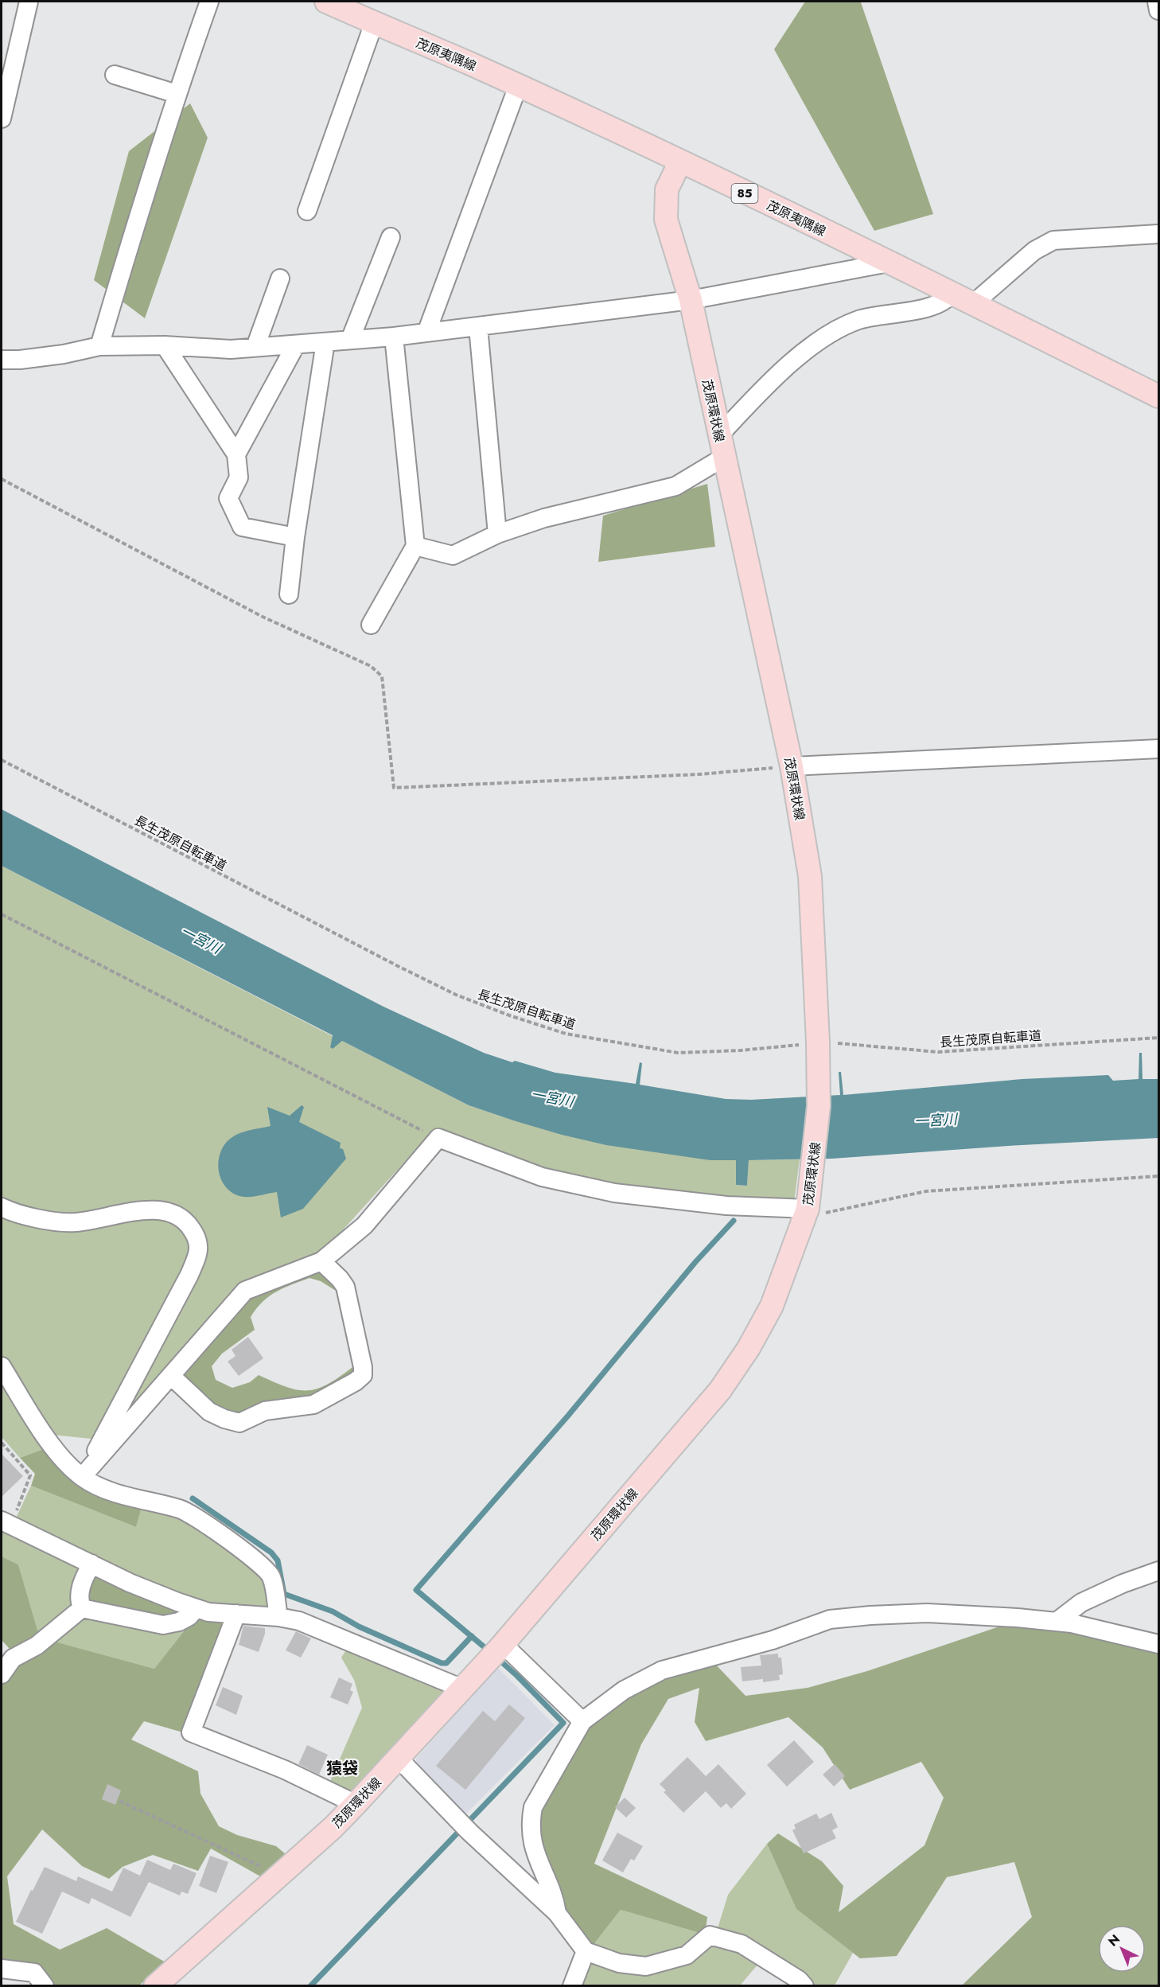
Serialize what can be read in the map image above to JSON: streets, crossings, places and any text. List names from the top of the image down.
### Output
{
  "streets": {
    "main road": ["茂原夷隅線", "85", "茂原環状線"],
    "path": ["長生茂原自転車道"]
  },
  "crossings": [
    ["茂原夷隅線", "茂原環状線"],
    ["茂原環状線", "長生茂原自転車道"]
  ],
  "districts": ["猿袋"],
  "water": ["一宮川"],
  "north": "top left"
}
